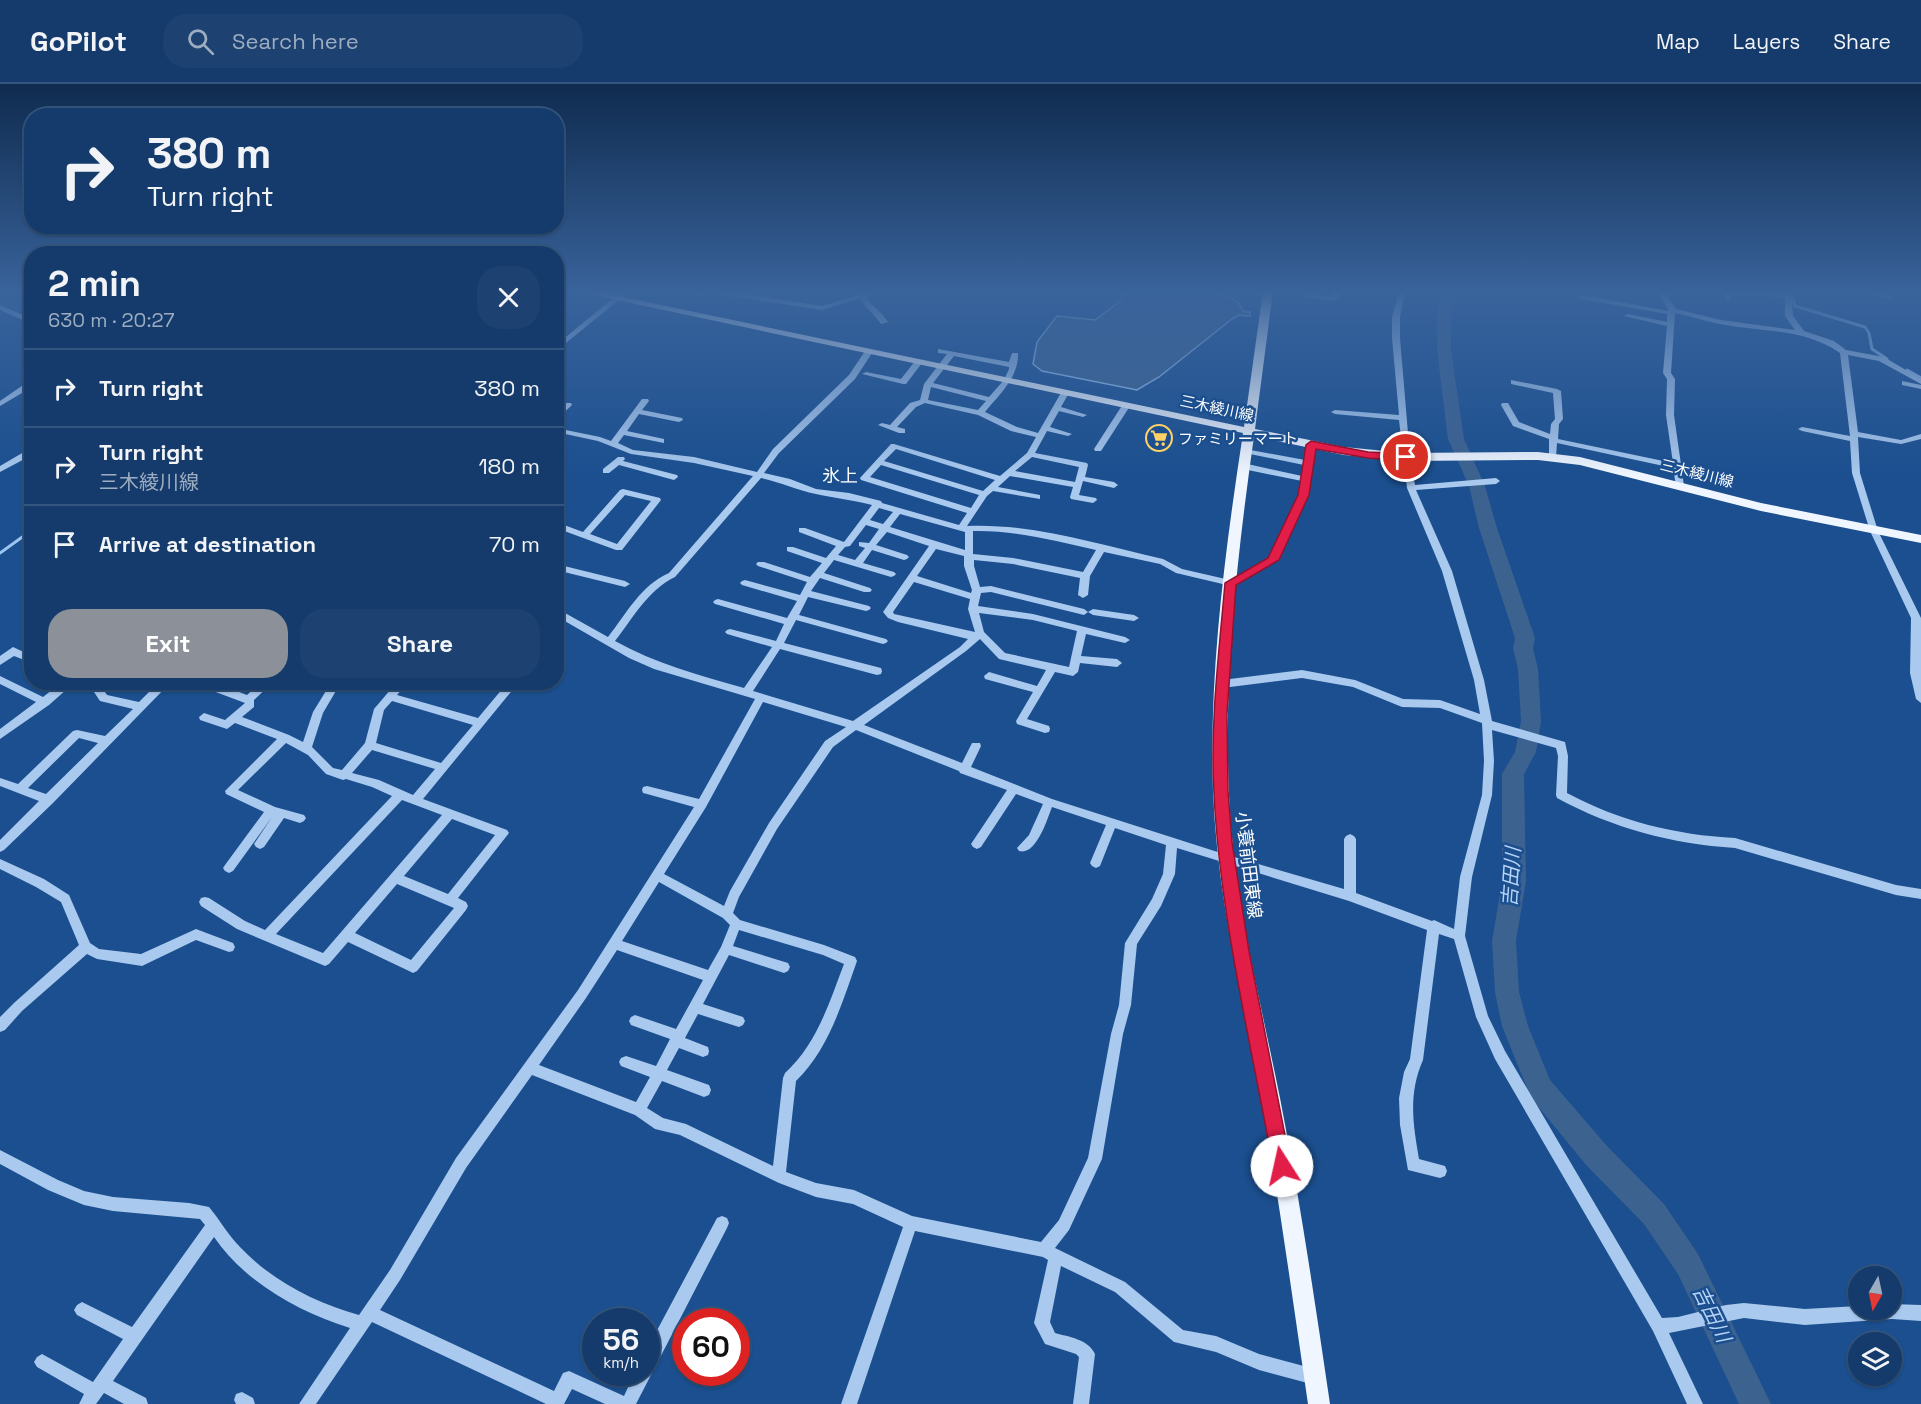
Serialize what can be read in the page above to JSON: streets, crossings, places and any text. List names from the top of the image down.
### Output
{
  "streets": {
    "main road": ["三木綾川線", "小蓑前田東線"]
  },
  "crossings": [
    ["三木綾川線", "小蓑前田東線"]
  ],
  "districts": ["氷上"],
  "water": ["吉田川"],
  "places": {
    "supermarket": ["ファミリーマート"]
  },
  "north": "bottom",
  "page": {
    "header": "GoPilot",
    "search": "Search here",
    "nav": ["Map", "Layers", "Share"],
    "turn": ["380 m", "Turn right"],
    "heading": ["2 min", "630 m · 20:27"],
    "list": [
      {
        "name": "Turn right",
        "value": "380 m"
      },
      {
        "name": "Turn right",
        "note": "三木綾川線",
        "value": "180 m"
      },
      {
        "name": "Arrive at destination",
        "value": "70 m"
      }
    ],
    "buttons": ["Exit", "Share"],
    "speed": "56 km/h",
    "limit": "60"
  }
}
